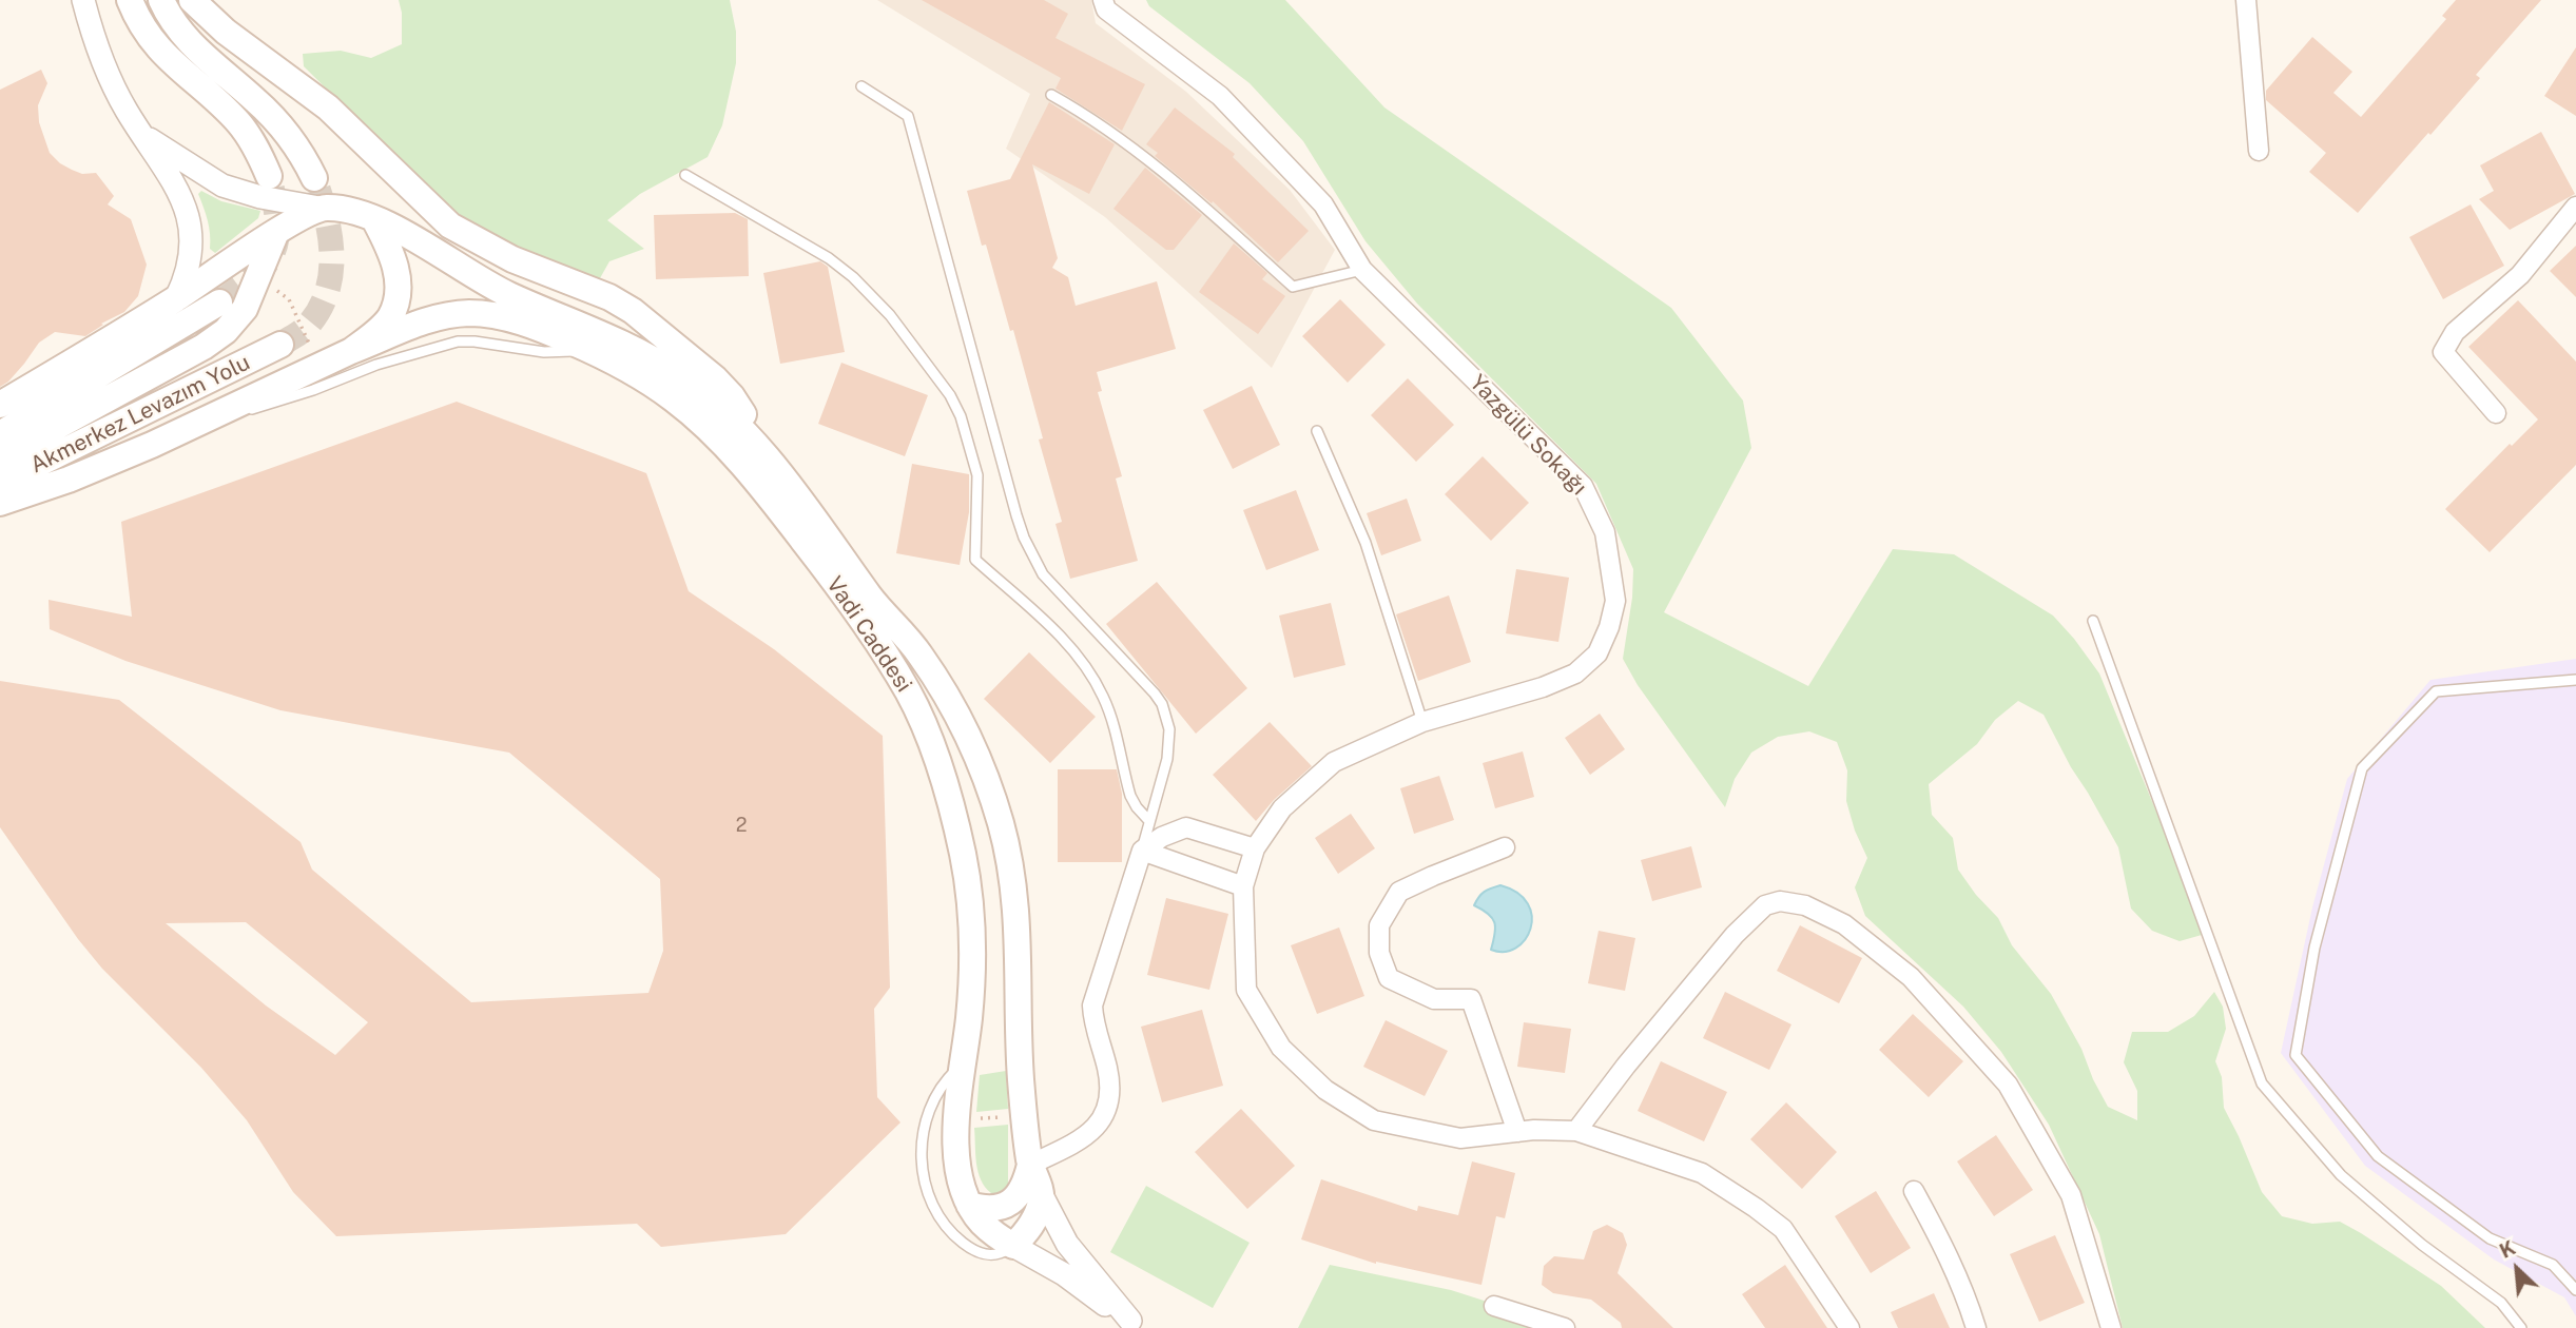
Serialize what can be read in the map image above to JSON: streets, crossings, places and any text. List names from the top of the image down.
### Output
{
  "streets": {
    "main road": ["Akmerkez Levazım Yolu", "Vadi Caddesi"],
    "street": ["Yazgülü Sokağı"]
  },
  "house_numbers": ["2"],
  "north": "top left"
}
